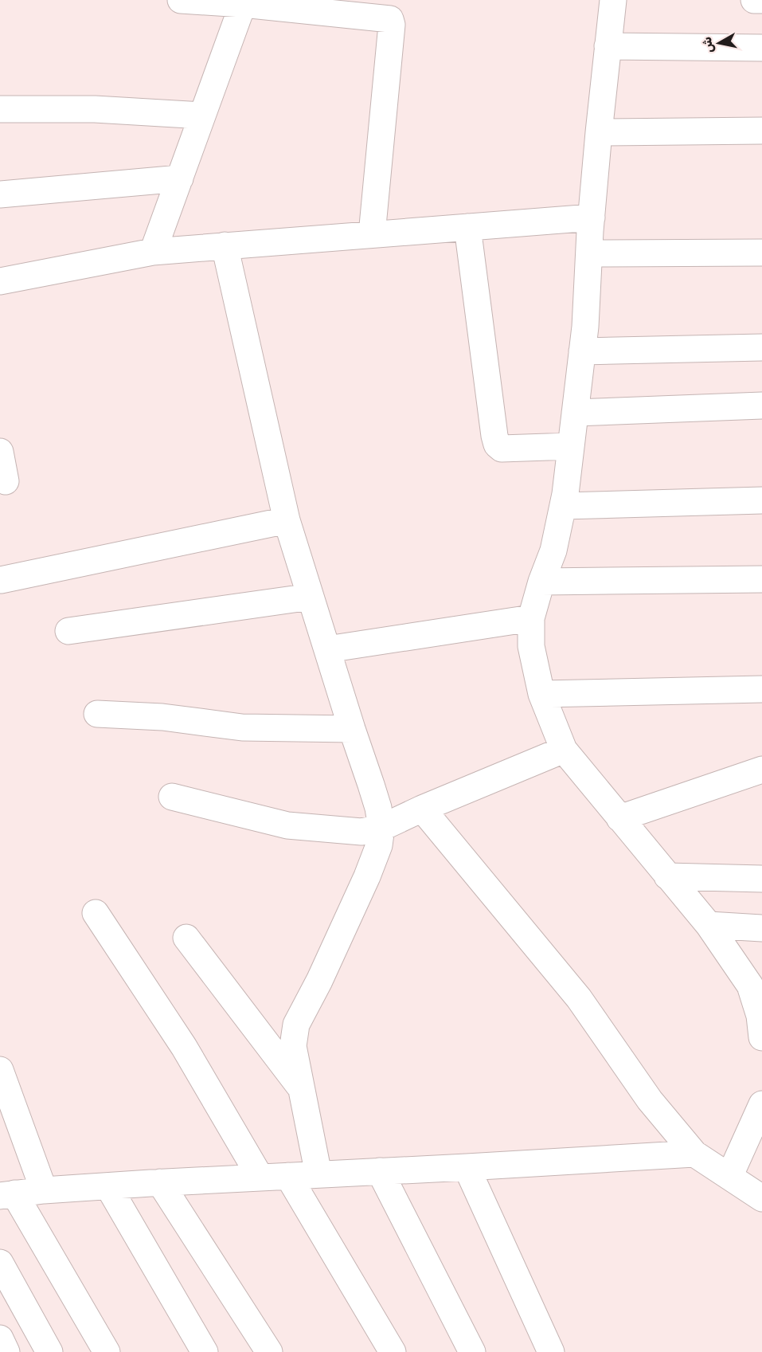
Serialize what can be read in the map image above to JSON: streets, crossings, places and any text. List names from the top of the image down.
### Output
{
  "north": "left"
}
